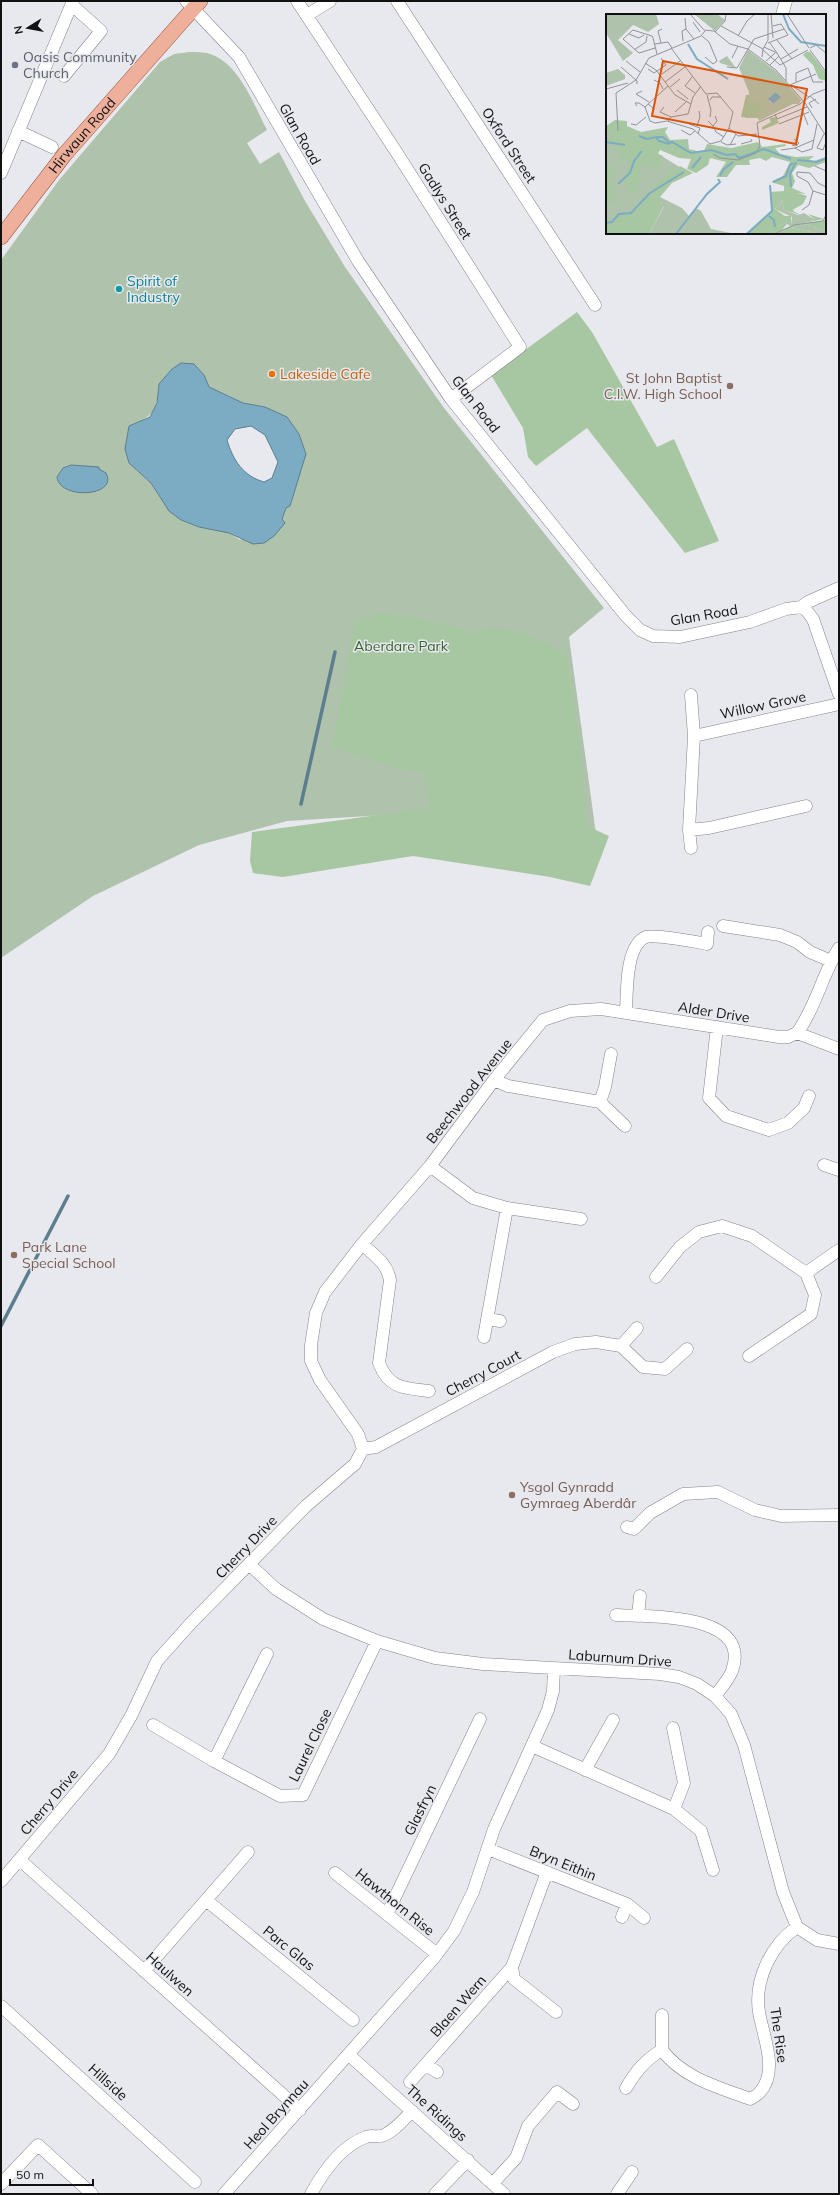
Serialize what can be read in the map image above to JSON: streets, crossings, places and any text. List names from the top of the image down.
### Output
{
  "streets": {
    "main road": ["Hirwaun Road"],
    "street": [
      "Glan Road",
      "Oxford Street",
      "Gadlys Street",
      "Willow Grove",
      "Alder Drive",
      "Beechwood Avenue",
      "Cherry Court",
      "Cherry Drive",
      "Laburnum Drive",
      "Laurel Close",
      "Glasfryn",
      "Bryn Eithin",
      "Hawthorn Rise",
      "Parc Glas",
      "Haulwen",
      "Blaen Wern",
      "The Rise",
      "Hillside",
      "The Ridings",
      "Heol Brynnau"
    ]
  },
  "crossings": [
    ["Glan Road", "Hirwaun Road"],
    ["Glan Road", "Gadlys Street"],
    ["Alder Drive", "Beechwood Avenue"],
    ["Cherry Court", "Cherry Drive"],
    ["Cherry Drive", "Laburnum Drive"],
    ["Cherry Drive", "Haulwen"],
    ["Laburnum Drive", "Laurel Close"],
    ["Laburnum Drive", "The Rise"],
    ["Laburnum Drive", "Heol Brynnau"],
    ["Glasfryn", "Hawthorn Rise"],
    ["Bryn Eithin", "Blaen Wern"],
    ["Bryn Eithin", "Heol Brynnau"],
    ["Hawthorn Rise", "Heol Brynnau"],
    ["Haulwen", "Heol Brynnau"],
    ["The Ridings", "Heol Brynnau"]
  ],
  "parks": ["Aberdare Park"],
  "places": [
    "Oasis Community Church",
    "Spirit of Industry",
    "Lakeside Cafe",
    "St John Baptist C.I.W. High School",
    "Park Lane Special School",
    "Ysgol Gynradd Gymraeg Aberdâr"
  ],
  "scale_bar": "50 m",
  "north": "left"
}
